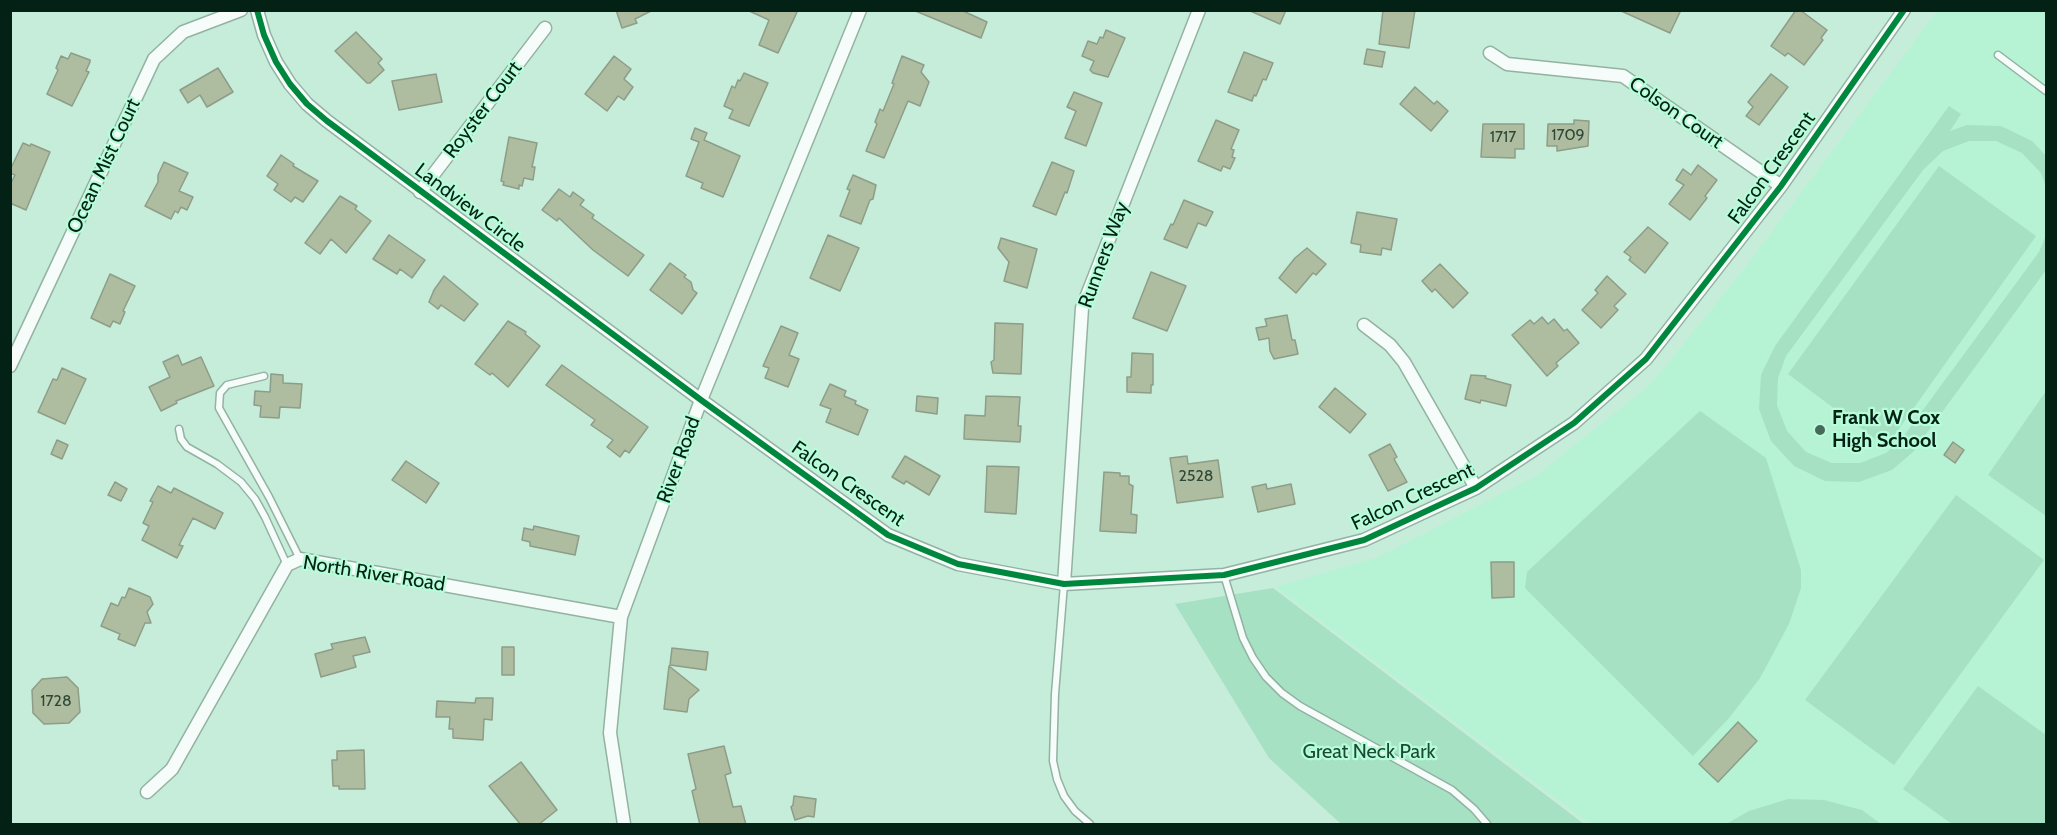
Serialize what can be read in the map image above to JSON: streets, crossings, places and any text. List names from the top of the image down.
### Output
{
  "streets": {
    "street": [
      "Royster Court",
      "Colson Court",
      "Ocean Mist Court",
      "Falcon Crescent",
      "Landview Circle",
      "Runners Way",
      "River Road",
      "North River Road"
    ]
  },
  "crossings": [
    ["Royster Court", "Landview Circle"],
    ["Colson Court", "Falcon Crescent"],
    ["Falcon Crescent", "Landview Circle"],
    ["Falcon Crescent", "Runners Way"],
    ["Falcon Crescent", "River Road"],
    ["Landview Circle", "River Road"],
    ["River Road", "North River Road"]
  ],
  "parks": ["Great Neck Park"],
  "places": ["Frank W Cox High School"],
  "house_numbers": [
    "1709",
    "1717",
    "2528",
    "1728"
  ]
}
